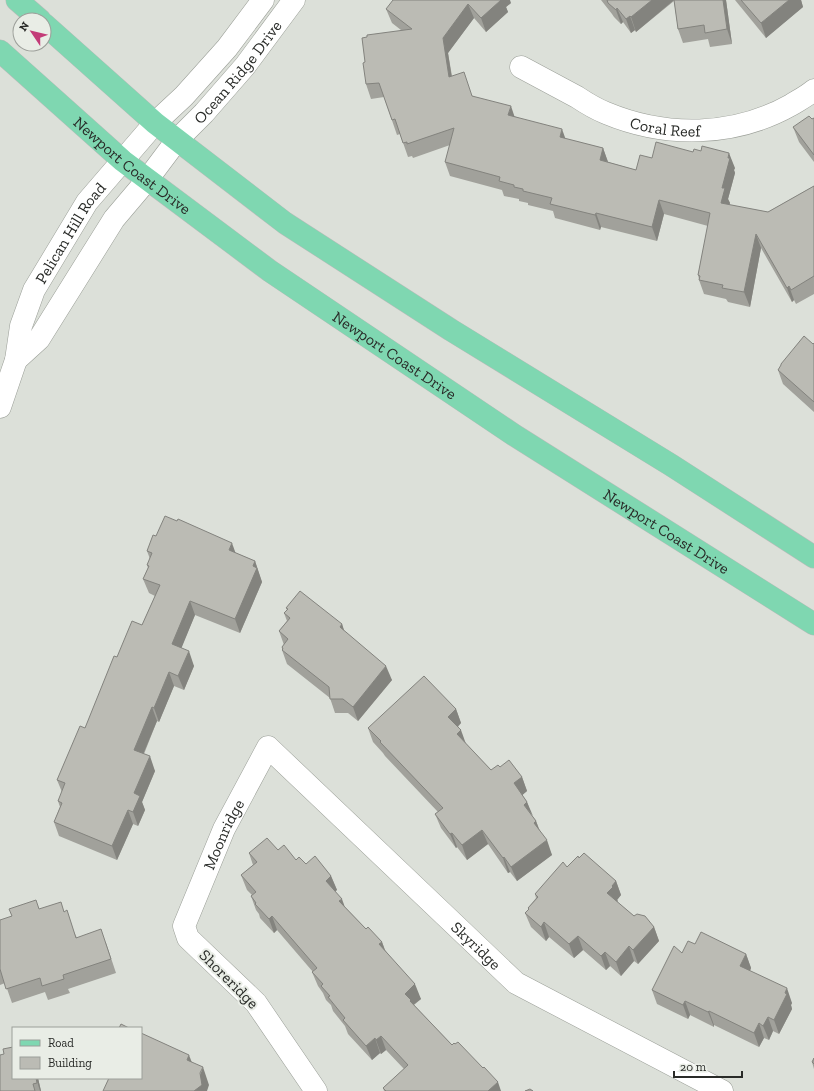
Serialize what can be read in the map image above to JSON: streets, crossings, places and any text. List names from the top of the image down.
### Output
{
  "streets": {
    "main road": ["Newport Coast Drive"],
    "street": [
      "Ocean Ridge Drive",
      "Coral Reef",
      "Pelican Hill Road",
      "Moonridge",
      "Skyridge",
      "Shoreridge"
    ]
  },
  "crossings": [
    ["Ocean Ridge Drive", "Pelican Hill Road"],
    ["Newport Coast Drive", "Pelican Hill Road"],
    ["Moonridge", "Skyridge"],
    ["Moonridge", "Shoreridge"]
  ],
  "legend": ["Road", "Building"],
  "scale_bar": "20 m",
  "north": "top left"
}
